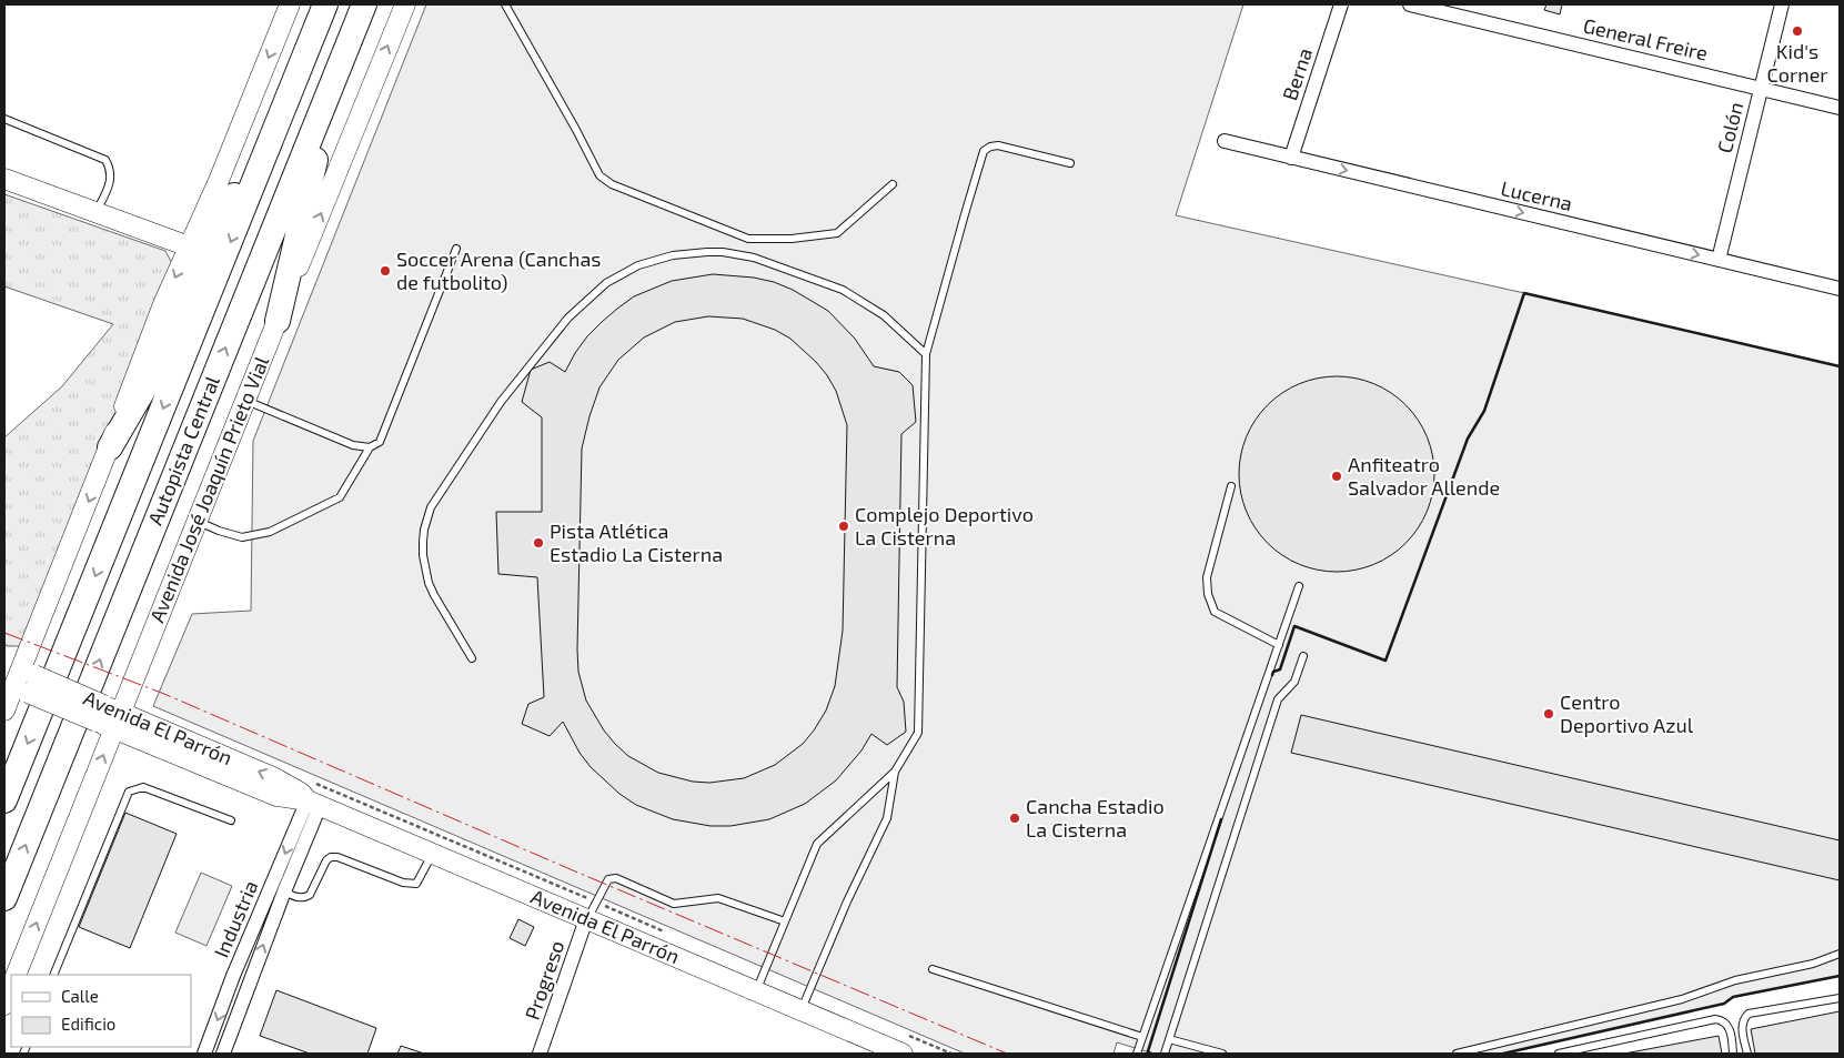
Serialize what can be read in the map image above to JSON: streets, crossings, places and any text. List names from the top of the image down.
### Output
{
  "streets": {
    "highway": ["Autopista Central"],
    "main road": ["Avenida José Joaquín Prieto Vial", "Avenida El Parrón"],
    "street": [
      "General Freire",
      "Berna",
      "Colón",
      "Lucerna",
      "Industria",
      "Progreso"
    ]
  },
  "crossings": [
    ["General Freire", "Colón"],
    ["Berna", "Lucerna"],
    ["Colón", "Lucerna"],
    ["Avenida José Joaquín Prieto Vial", "Avenida El Parrón"],
    ["Avenida El Parrón", "Industria"],
    ["Avenida El Parrón", "Progreso"]
  ],
  "one_way": ["Lucerna"],
  "places": [
    "Kid's Corner",
    "Soccer Arena (Canchas de futbolito)",
    "Anfiteatro Salvador Allende",
    "Complejo Deportivo La Cisterna",
    "Pista Atlética Estadio La Cisterna",
    "Centro Deportivo Azul",
    "Cancha Estadio La Cisterna"
  ],
  "legend": ["Calle", "Edificio"]
}
